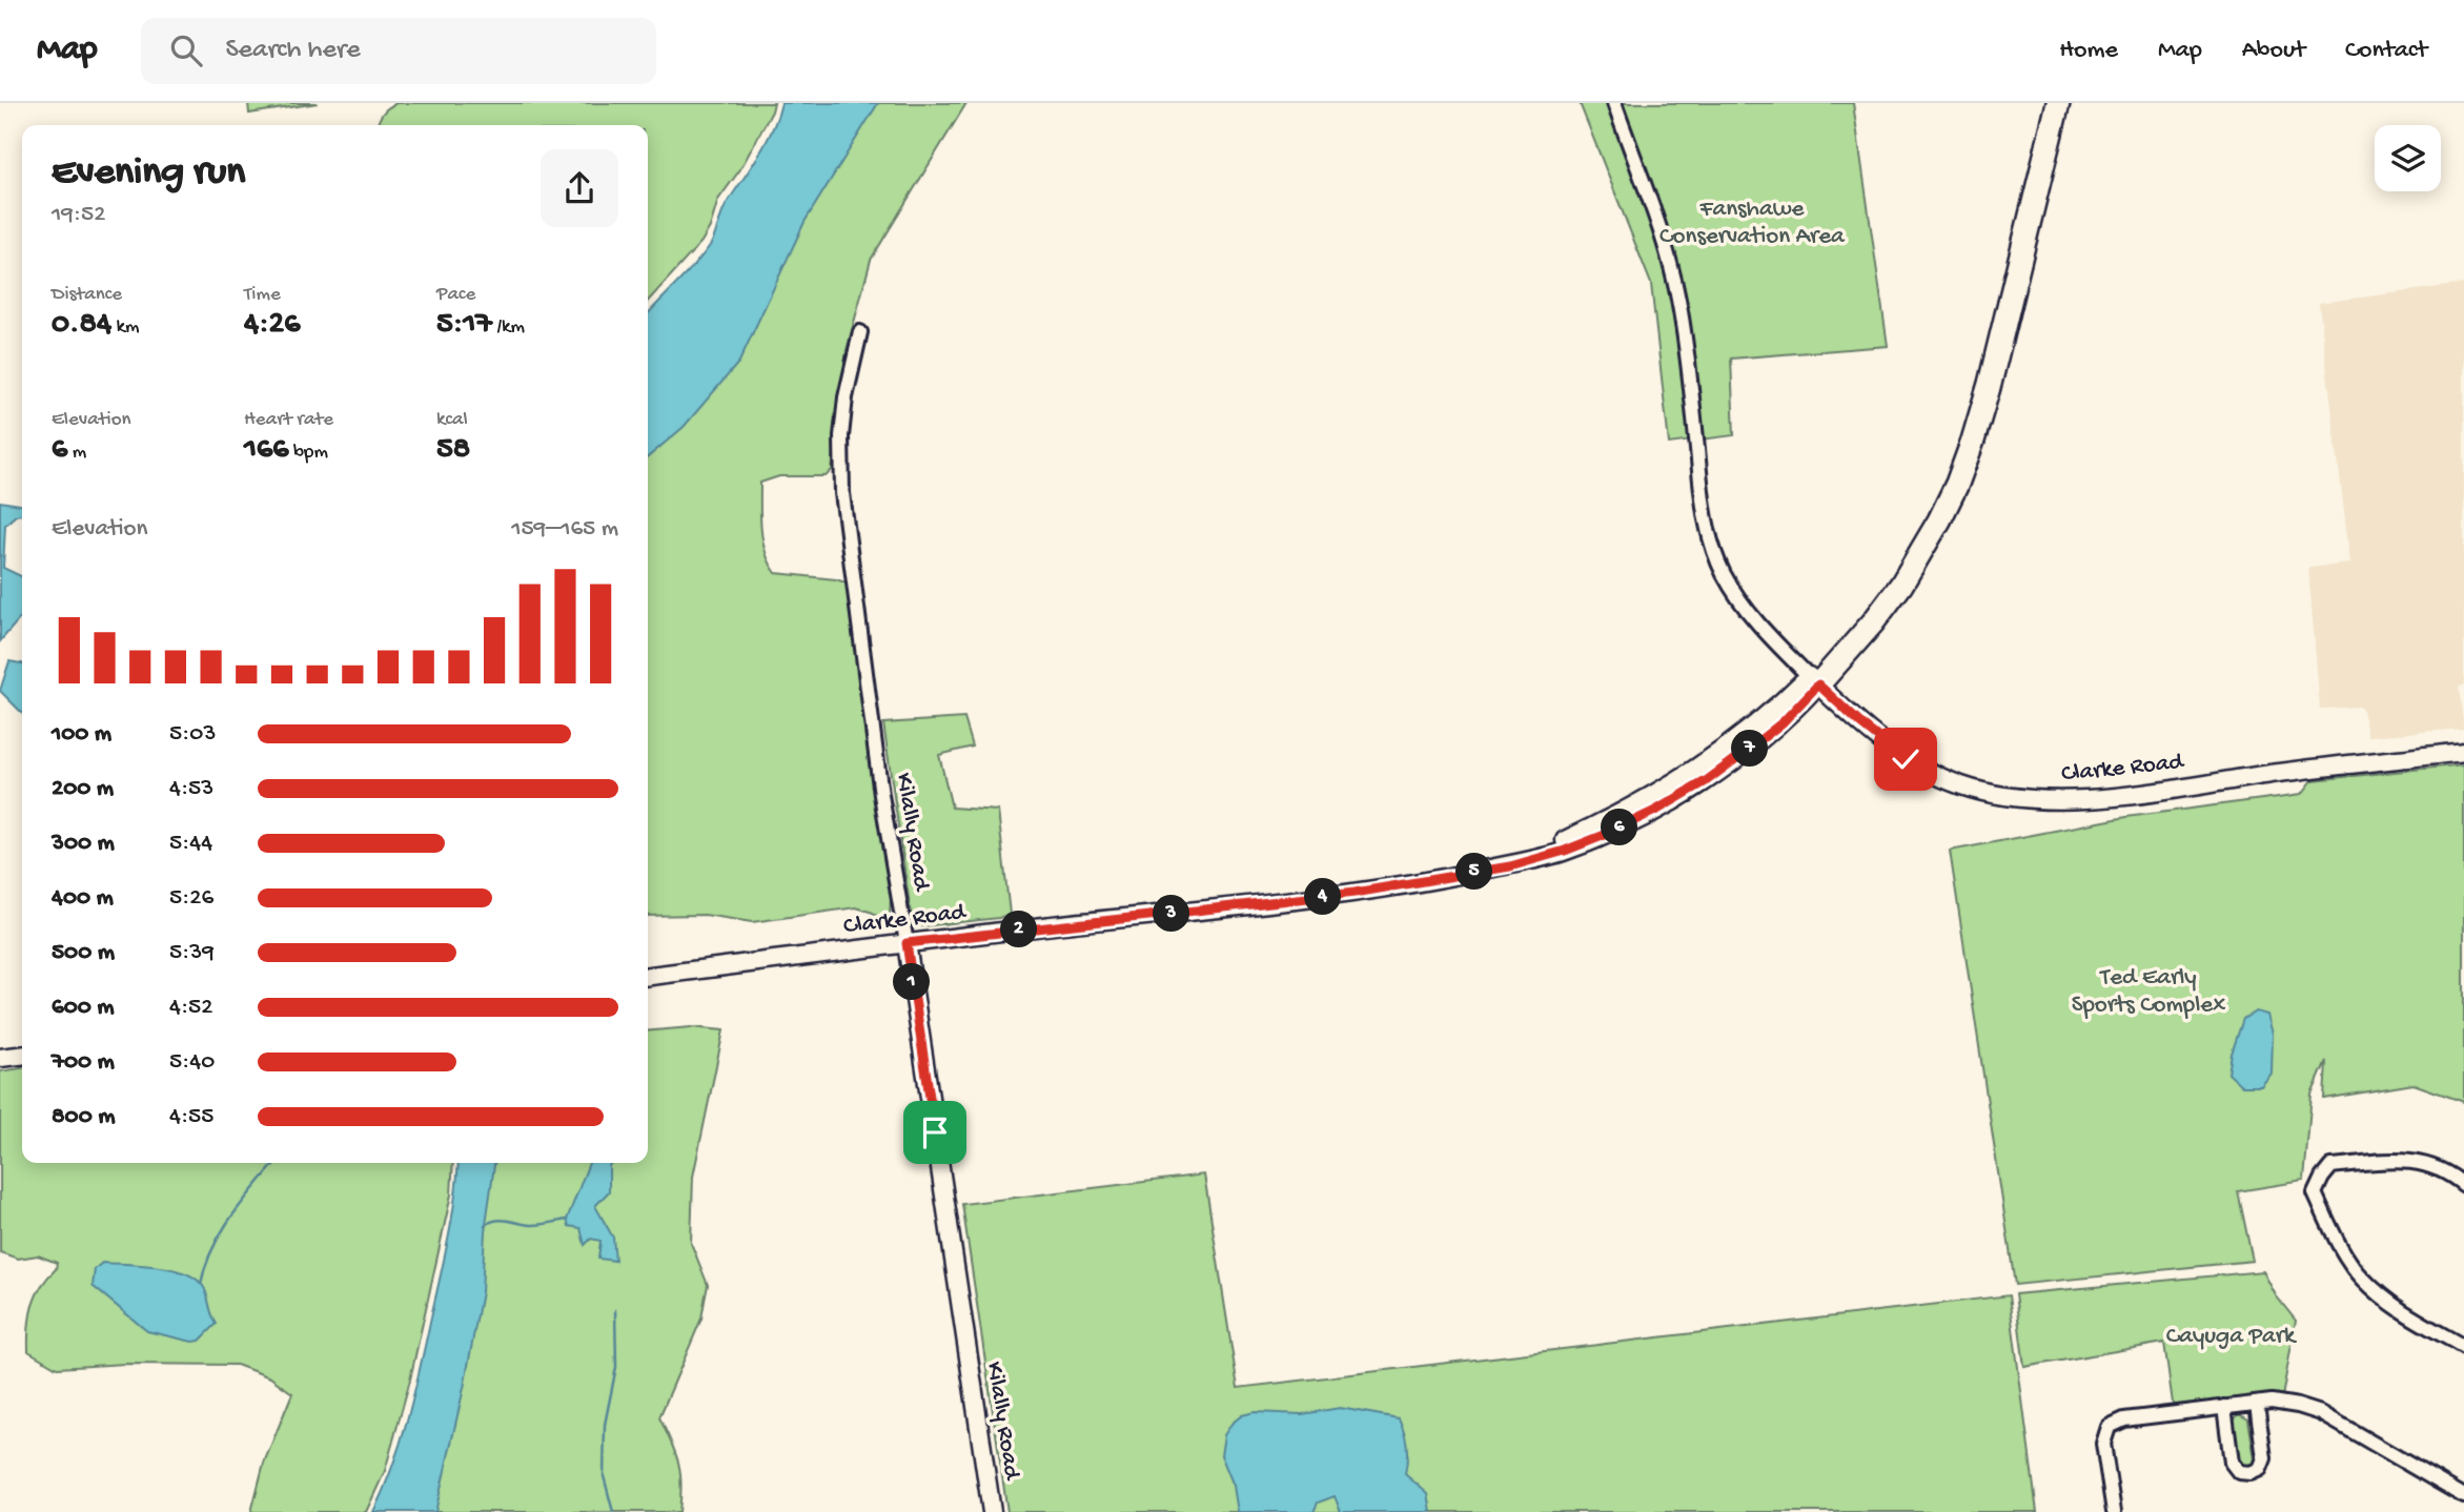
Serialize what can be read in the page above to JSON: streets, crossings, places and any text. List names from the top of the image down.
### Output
{
  "streets": {
    "main road": ["Clarke Road", "Kilally Road"]
  },
  "crossings": [
    ["Clarke Road", "Kilally Road"]
  ],
  "parks": ["Fanshawe Conservation Area", "Ted Early Sports Complex", "Cayuga Park"],
  "page": {
    "header": "Map",
    "search": "Search here",
    "nav": [
      "Home",
      "Map",
      "About",
      "Contact"
    ],
    "heading": ["Evening run", "19:52"],
    "stats": [
      ["Distance", "0.84 km"],
      ["Time", "4:26"],
      ["Pace", "5:17 /km"],
      ["Elevation", "6 m"],
      ["Heart rate", "166 bpm"],
      ["kcal", "58"]
    ],
    "chart": ["Elevation", "159–165 m"],
    "list": [
      {
        "name": "100 m",
        "note": "5:03"
      },
      {
        "name": "200 m",
        "note": "4:53"
      },
      {
        "name": "300 m",
        "note": "5:44"
      },
      {
        "name": "400 m",
        "note": "5:26"
      },
      {
        "name": "500 m",
        "note": "5:39"
      },
      {
        "name": "600 m",
        "note": "4:52"
      },
      {
        "name": "700 m",
        "note": "5:40"
      },
      {
        "name": "800 m",
        "note": "4:55"
      }
    ],
    "pins": [
      "7",
      "6",
      "5",
      "4",
      "3",
      "2",
      "1"
    ]
  }
}
